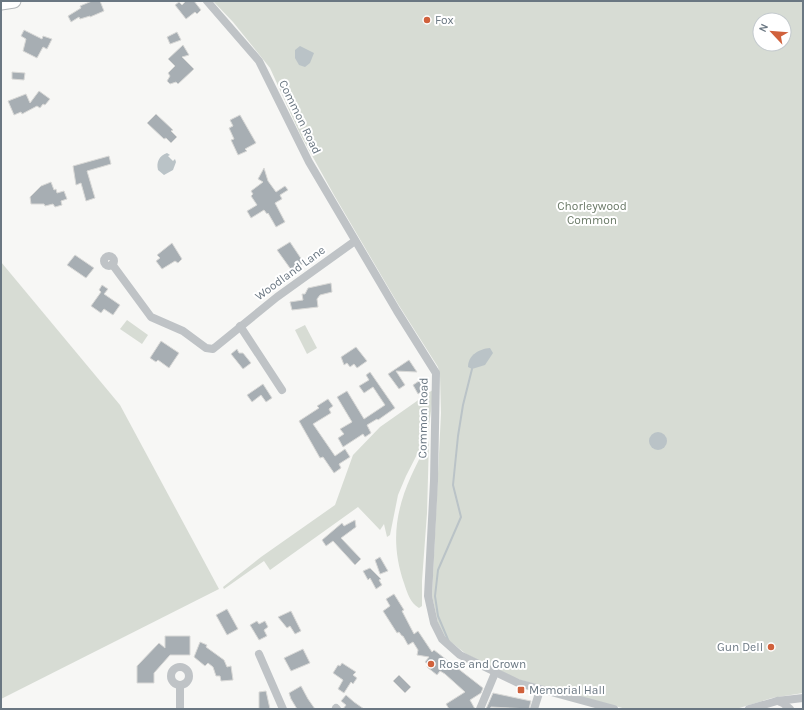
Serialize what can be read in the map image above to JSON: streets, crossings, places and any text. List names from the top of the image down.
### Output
{
  "streets": {
    "street": ["Common Road", "Woodland Lane"]
  },
  "crossings": [
    ["Common Road", "Woodland Lane"]
  ],
  "parks": ["Chorleywood Common"],
  "places": {
    "other": ["Fox", "Gun Dell", "Rose and Crown"],
    "transit": ["Memorial Hall"]
  },
  "north": "top left"
}
